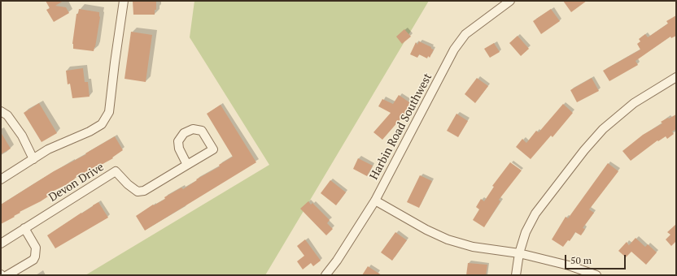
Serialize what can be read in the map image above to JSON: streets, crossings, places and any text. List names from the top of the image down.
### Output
{
  "streets": {
    "street": ["Harbin Road Southwest", "Devon Drive"]
  },
  "scale_bar": "50 m"
}
